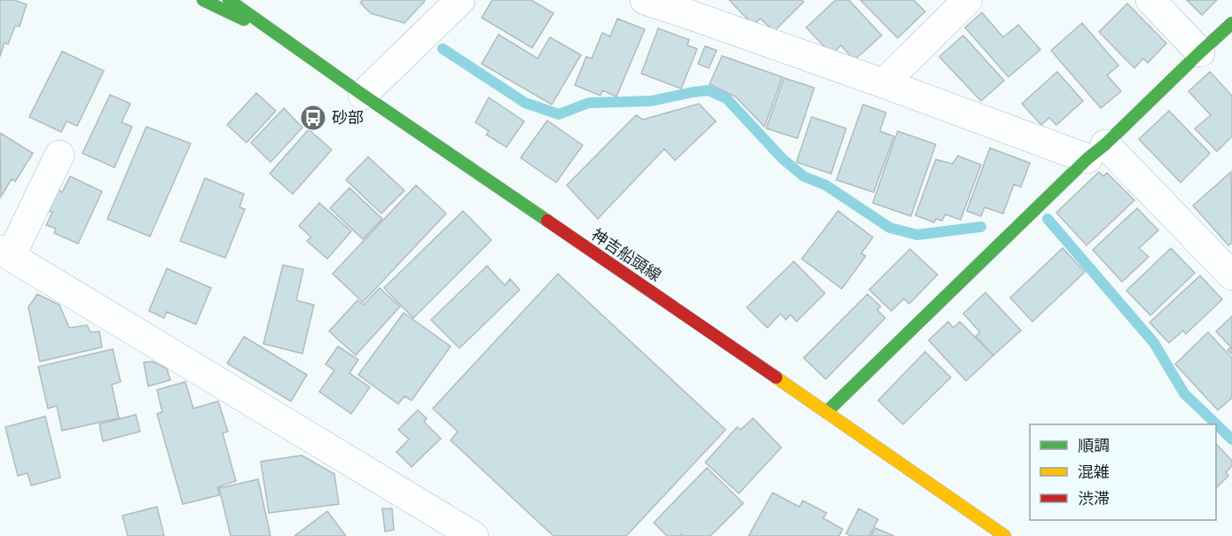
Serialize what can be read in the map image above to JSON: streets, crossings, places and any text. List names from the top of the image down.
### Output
{
  "streets": {
    "main road": ["神吉船頭線"]
  },
  "places": {
    "bus stop": ["砂部"]
  },
  "legend": ["順調", "混雑", "渋滞"]
}
